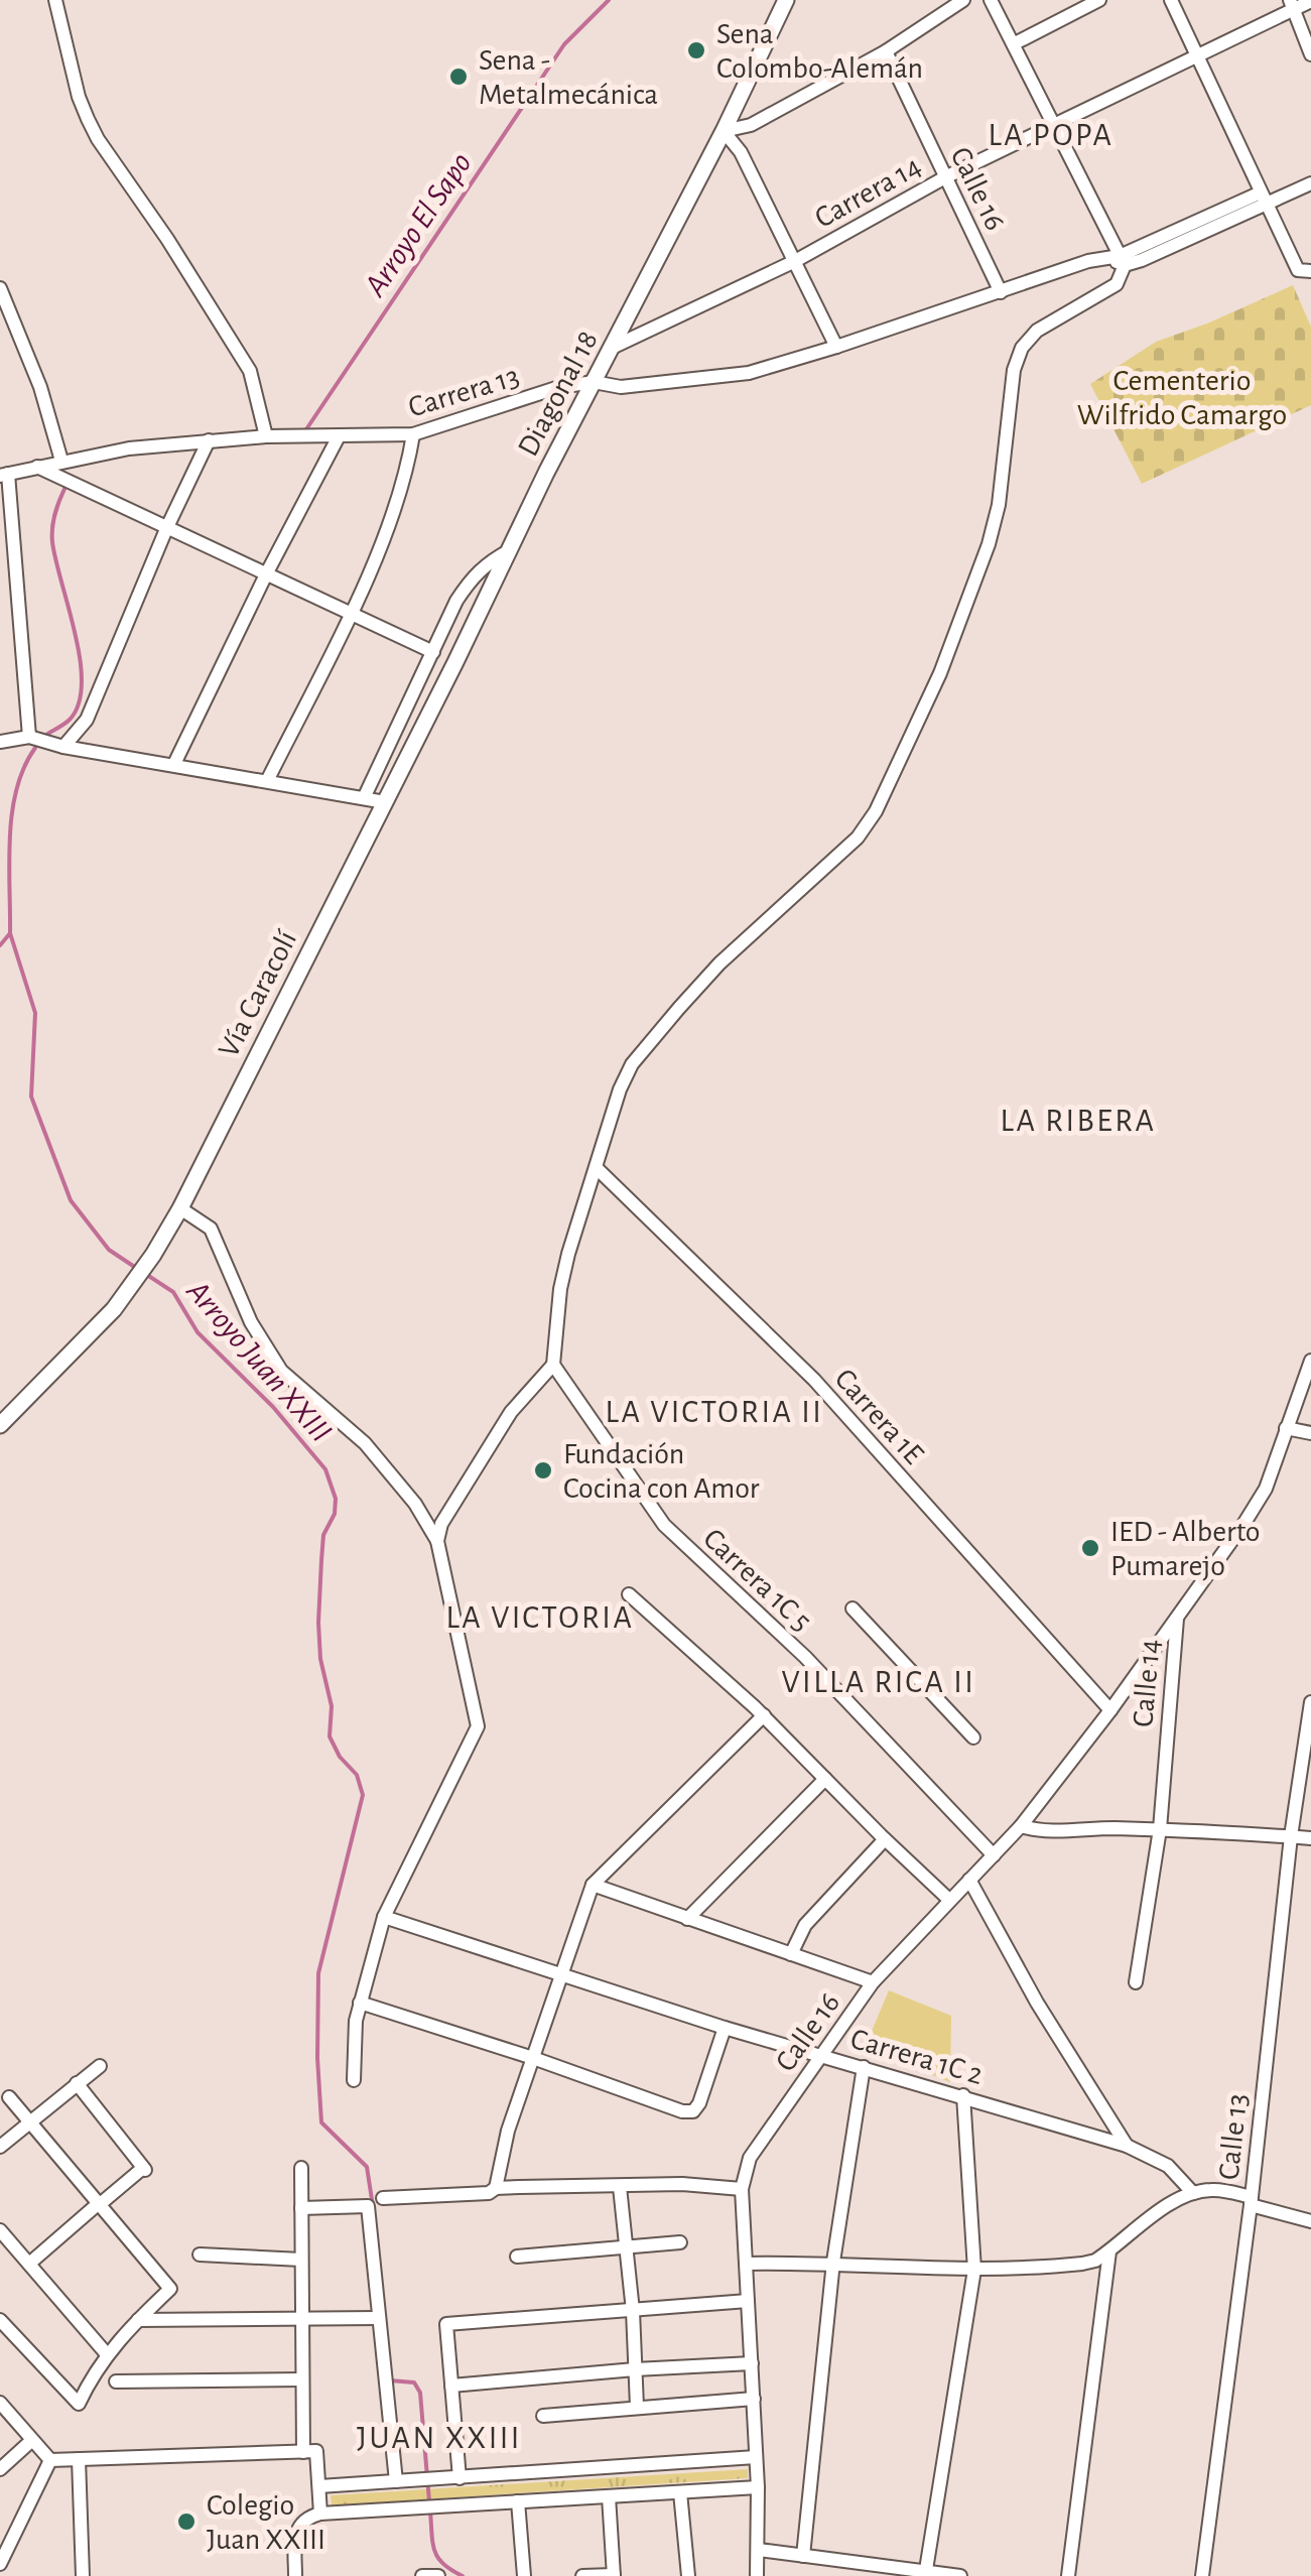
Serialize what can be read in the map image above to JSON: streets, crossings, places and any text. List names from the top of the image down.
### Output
{
  "streets": {
    "main road": ["Diagonal 18", "Vía Caracolí"],
    "street": [
      "Calle 16",
      "Carrera 14",
      "Carrera 13",
      "Carrera 1E",
      "Carrera 1C 5",
      "Calle 14",
      "Carrera 1C 2",
      "Calle 13"
    ]
  },
  "crossings": [
    ["Calle 16", "Carrera 14"],
    ["Calle 16", "Carrera 13"],
    ["Calle 16", "Carrera 1E"],
    ["Calle 16", "Carrera 1C 5"],
    ["Calle 16", "Calle 14"],
    ["Calle 16", "Carrera 1C 2"],
    ["Carrera 14", "Diagonal 18"],
    ["Carrera 13", "Diagonal 18"],
    ["Diagonal 18", "Vía Caracolí"]
  ],
  "districts": [
    "LA POPA",
    "LA RIBERA",
    "LA VICTORIA II",
    "LA VICTORIA",
    "VILLA RICA II",
    "JUAN XXIII"
  ],
  "water": ["Arroyo El Sapo", "Arroyo Juan XXIII"],
  "parks": ["Cementerio Wilfrido Camargo"],
  "places": [
    "Sena Colombo-Alemán",
    "Sena - Metalmecánica",
    "Fundación Cocina con Amor",
    "IED - Alberto Pumarejo",
    "Colegio Juan XXIII"
  ]
}
